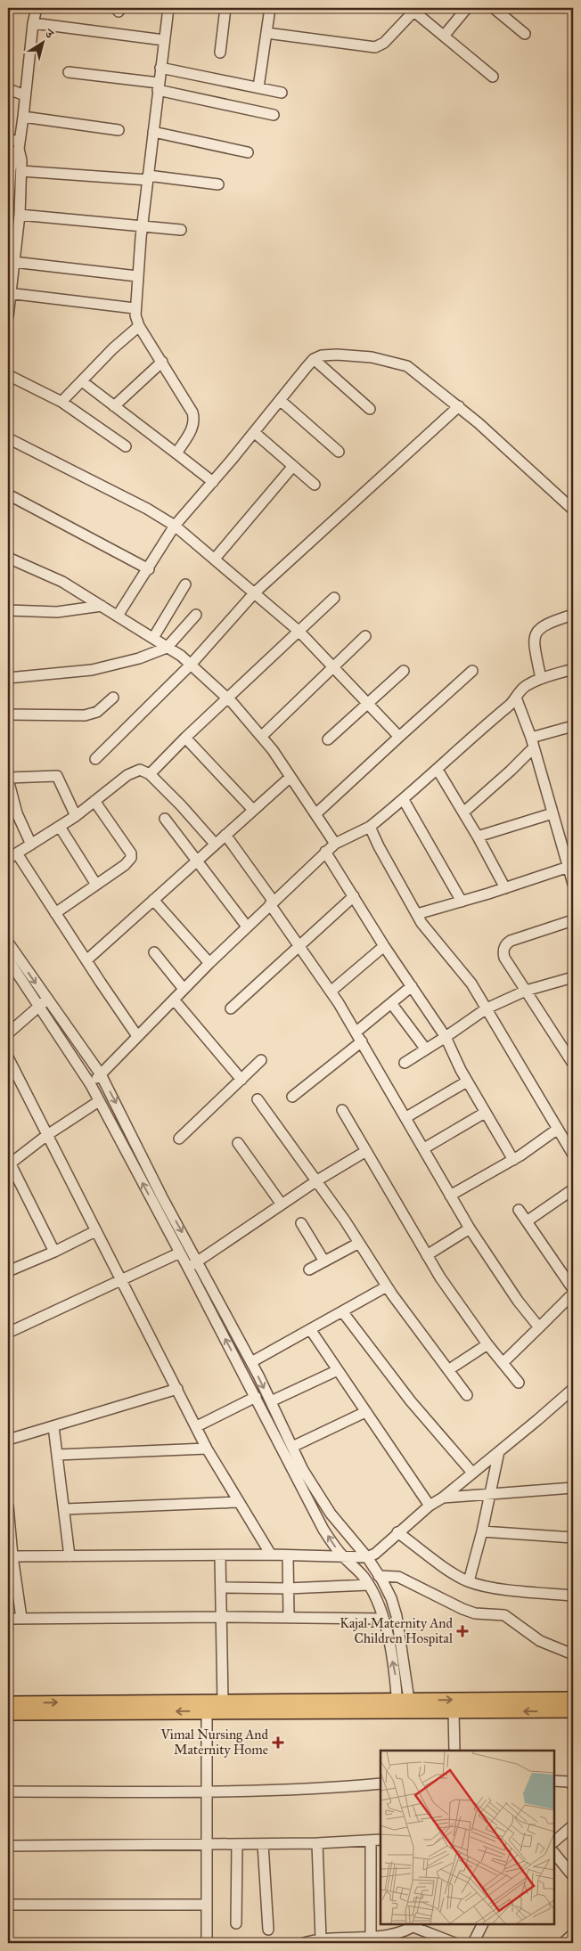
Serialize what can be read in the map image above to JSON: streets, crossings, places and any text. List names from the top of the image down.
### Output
{
  "places": {
    "health": ["Kajal Maternity And Children Hospital", "Vimal Nursing And Maternity Home"]
  },
  "north": "top right"
}
